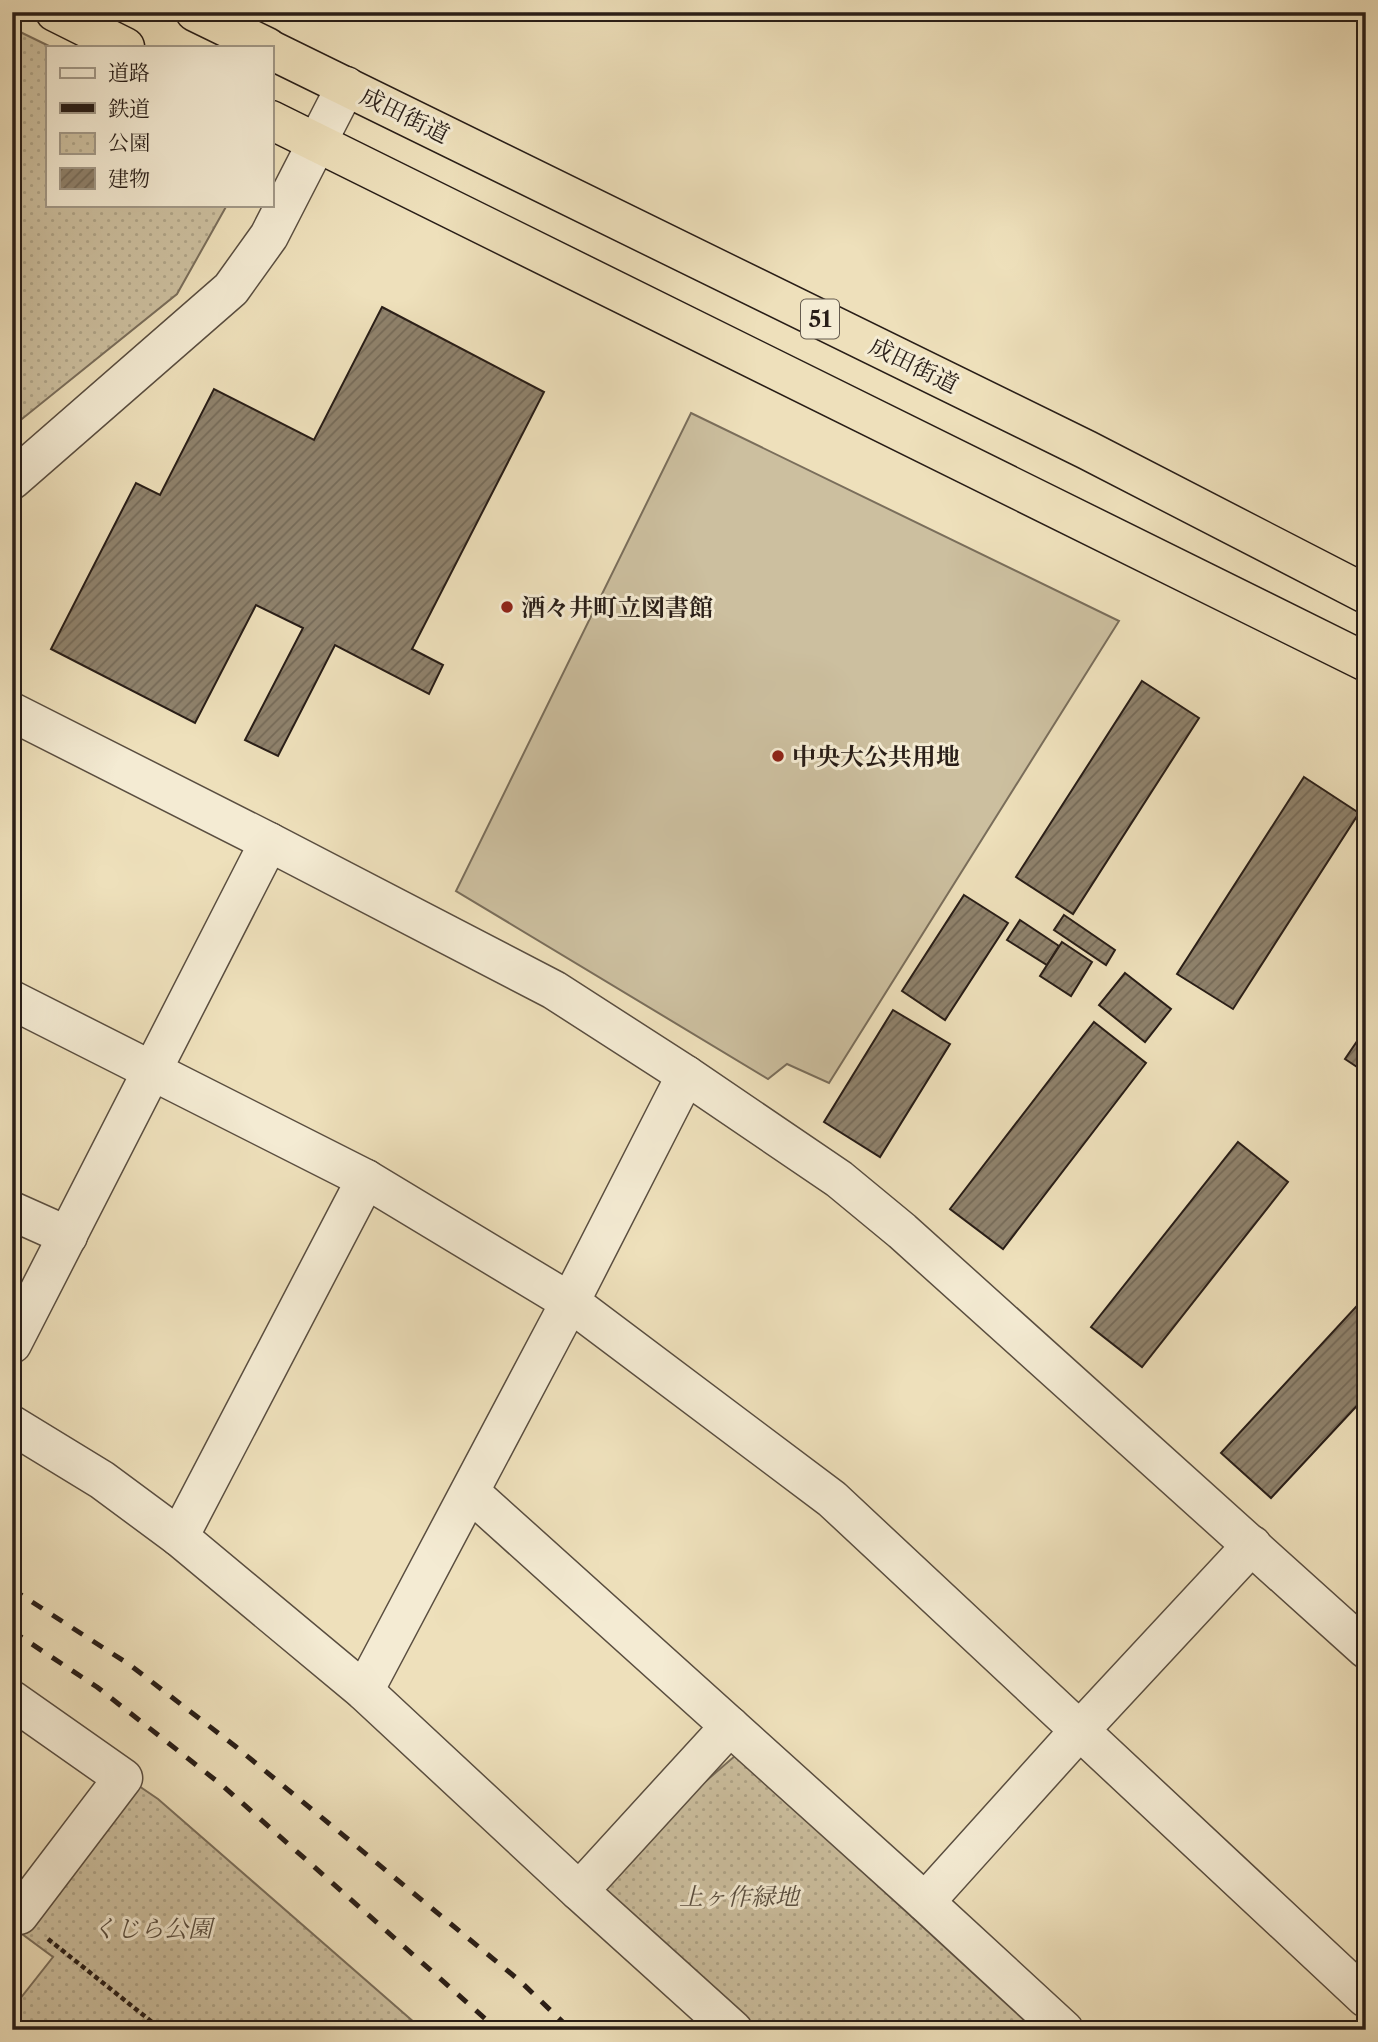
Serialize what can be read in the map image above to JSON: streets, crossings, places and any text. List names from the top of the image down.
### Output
{
  "streets": {
    "highway": ["成田街道", "51"]
  },
  "parks": ["上ヶ作緑地", "くじら公園"],
  "places": ["酒々井町立図書館", "中央大公共用地"],
  "legend": [
    "道路",
    "鉄道",
    "公園",
    "建物"
  ]
}
